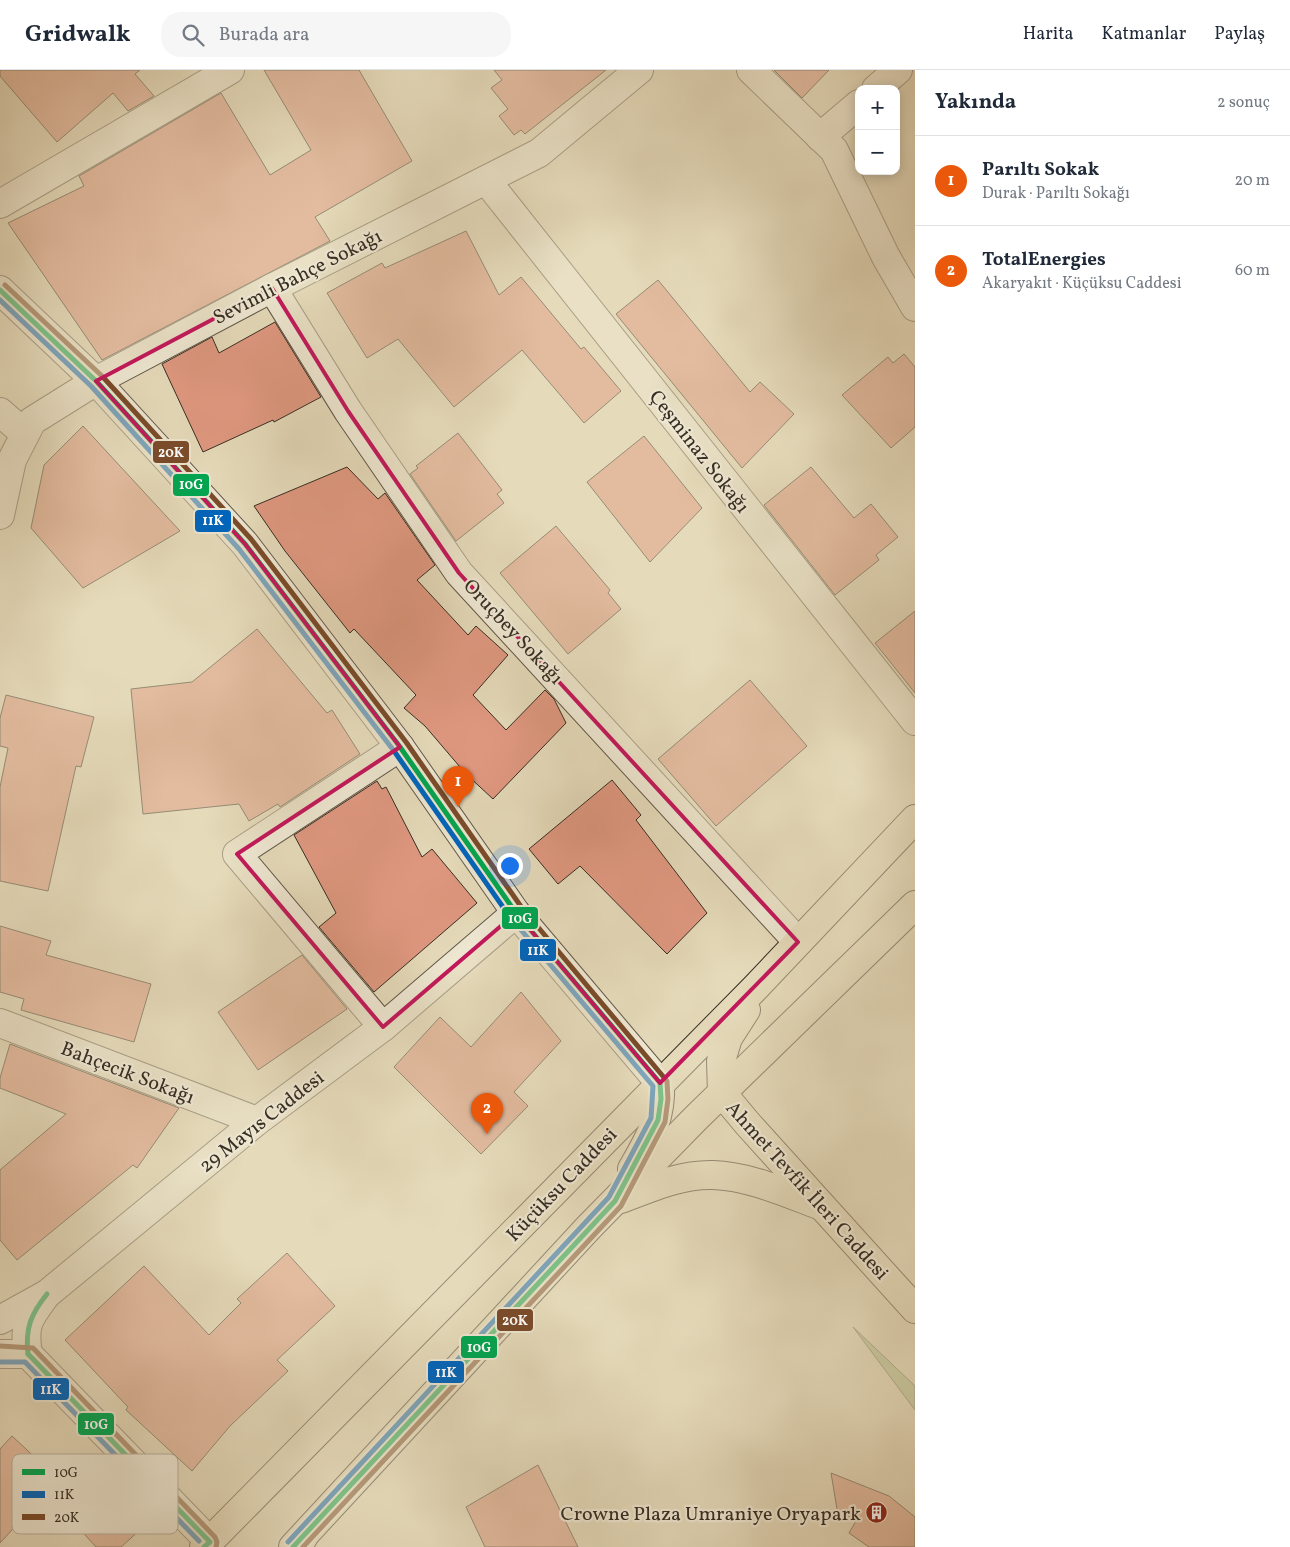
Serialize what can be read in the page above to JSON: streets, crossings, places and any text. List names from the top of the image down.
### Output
{
  "streets": {
    "main road": ["Küçüksu Caddesi", "Ahmet Tevfik İleri Caddesi"],
    "street": [
      "Sevimli Bahçe Sokağı",
      "Çeşminaz Sokağı",
      "Oruçbey Sokağı",
      "Bahçecik Sokağı",
      "29 Mayıs Caddesi"
    ]
  },
  "crossings": [
    ["Sevimli Bahçe Sokağı", "Çeşminaz Sokağı"],
    ["Sevimli Bahçe Sokağı", "Oruçbey Sokağı"],
    ["Oruçbey Sokağı", "Küçüksu Caddesi"],
    ["Bahçecik Sokağı", "29 Mayıs Caddesi"]
  ],
  "places": {
    "building": ["Crowne Plaza Umraniye Oryapark"]
  },
  "lines": ["transit line 20K", "transit line 10G", "transit line 11K"],
  "legend": ["10G", "11K", "20K"],
  "page": {
    "header": "Gridwalk",
    "search": "Burada ara",
    "nav": ["Harita", "Katmanlar", "Paylaş"],
    "heading": ["Yakında", "2 sonuç"],
    "map_buttons": ["+", "−"],
    "list": [
      {
        "mark": "1",
        "name": "Parıltı Sokak",
        "note": "Durak · Parıltı Sokağı",
        "value": "20 m"
      },
      {
        "mark": "2",
        "name": "TotalEnergies",
        "note": "Akaryakıt · Küçüksu Caddesi",
        "value": "60 m"
      }
    ],
    "pins": ["1", "2"]
  }
}
